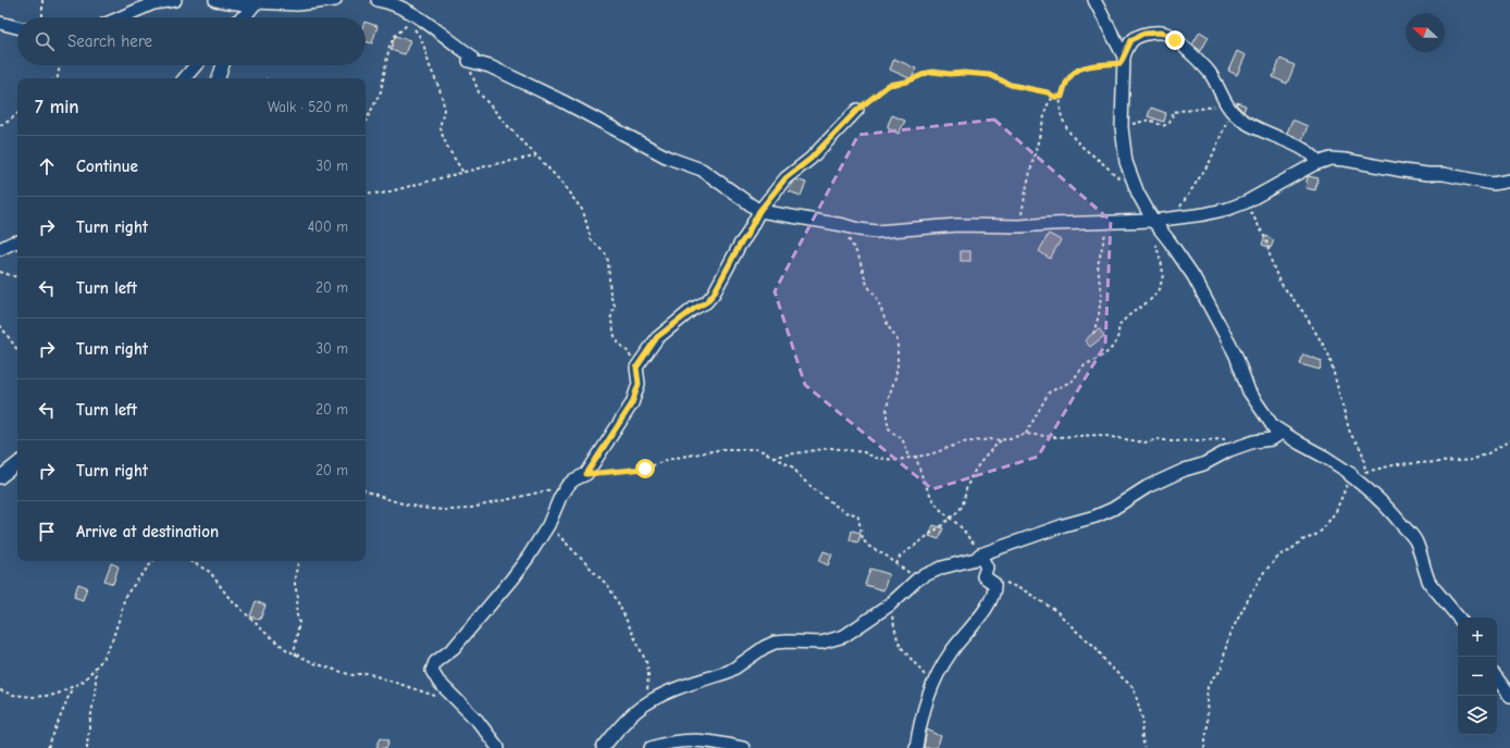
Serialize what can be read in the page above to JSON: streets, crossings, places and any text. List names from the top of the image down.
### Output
{
  "north": "left",
  "page": {
    "search": "Search here",
    "heading": ["7 min", "Walk · 520 m"],
    "list": [
      ["Continue", "30 m"],
      ["Turn right", "400 m"],
      ["Turn left", "20 m"],
      ["Turn right", "30 m"],
      ["Turn left", "20 m"],
      ["Turn right", "20 m"],
      "Arrive at destination"
    ],
    "map_buttons": ["+", "−"]
  }
}
